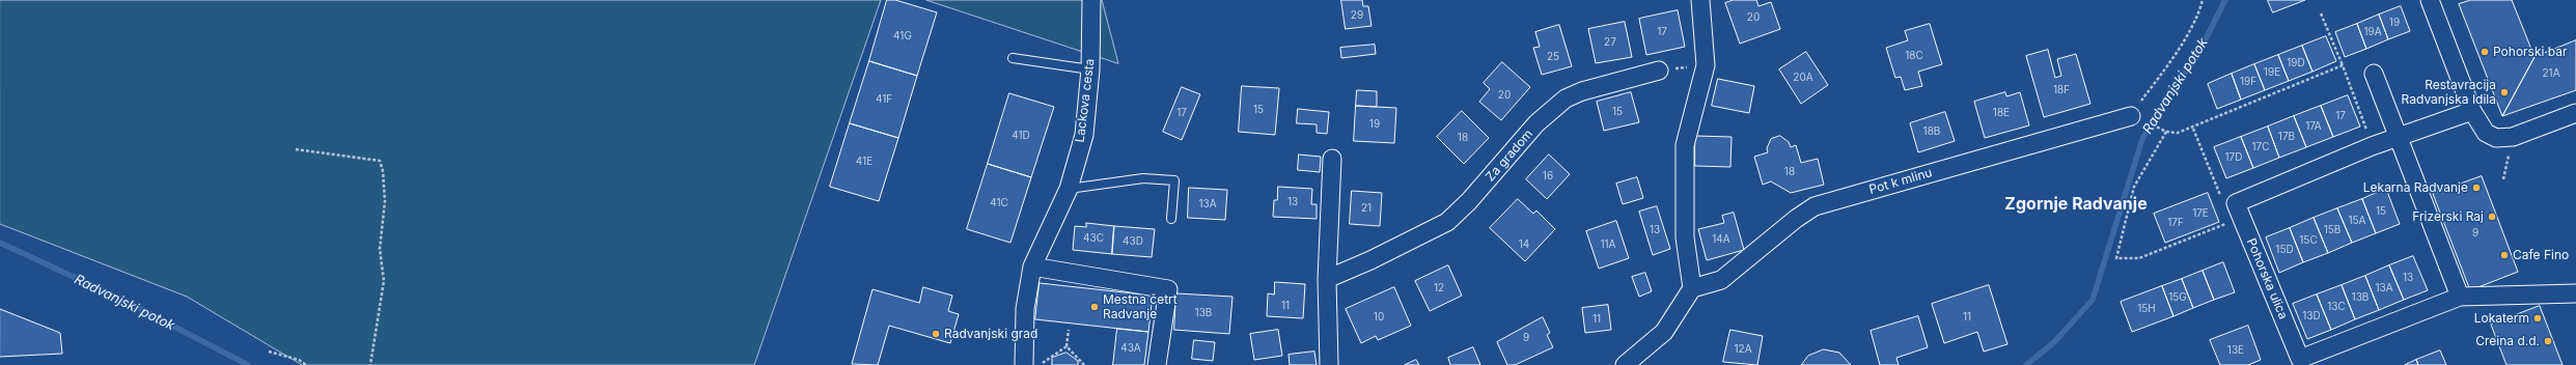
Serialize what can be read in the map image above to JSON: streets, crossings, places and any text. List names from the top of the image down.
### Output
{
  "streets": {
    "street": [
      "Lackova cesta",
      "Za gradom",
      "Pot k mlinu",
      "Pohorska ulica"
    ]
  },
  "districts": ["Zgornje Radvanje"],
  "water": ["Radvanjski potok"],
  "places": [
    "Pohorski bar",
    "Restavracija Radvanjska Idila",
    "Lekarna Radvanje",
    "Frizerski Raj",
    "Cafe Fino",
    "Mestna četrt Radvanje",
    "Lokaterm",
    "Radvanjski grad",
    "Creina d.d."
  ],
  "house_numbers": [
    "29",
    "20",
    "19",
    "17",
    "19A",
    "41G",
    "27",
    "18C",
    "25",
    "19D",
    "19E",
    "21A",
    "20A",
    "19F",
    "18F",
    "20",
    "41F",
    "15",
    "15",
    "17",
    "18E",
    "17",
    "19",
    "17A",
    "18B",
    "41D",
    "17B",
    "18",
    "17C",
    "17D",
    "41E",
    "18",
    "16",
    "13",
    "41C",
    "13A",
    "21",
    "15",
    "17E",
    "15A",
    "17F",
    "13",
    "15B",
    "9",
    "43C",
    "14A",
    "15C",
    "43D",
    "14",
    "11A",
    "15D",
    "13",
    "12",
    "13A",
    "15G",
    "13B",
    "11",
    "13C",
    "15H",
    "13B",
    "13D",
    "10",
    "11",
    "11",
    "9",
    "43A",
    "12A",
    "13E"
  ]
}
